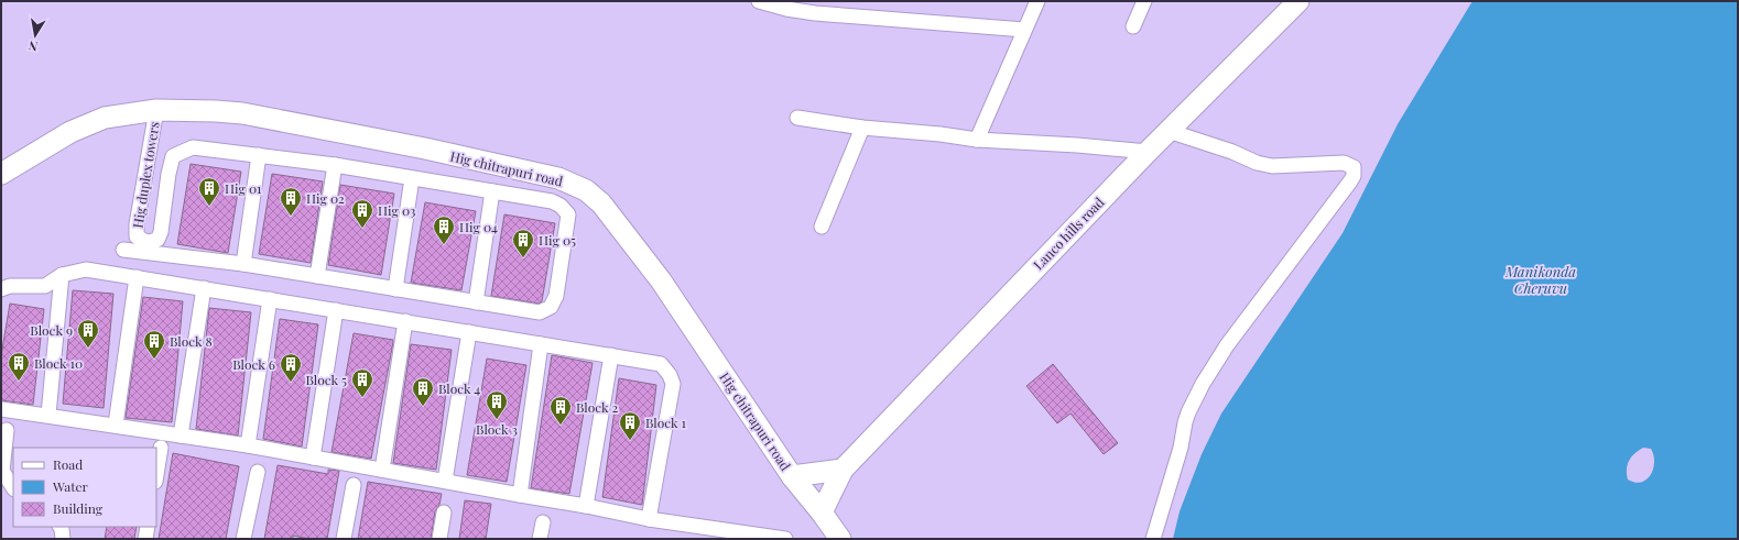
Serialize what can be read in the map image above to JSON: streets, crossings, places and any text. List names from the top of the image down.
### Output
{
  "streets": {
    "street": ["Hig chitrapuri road", "Hig duplex towers", "Lanco hills road"]
  },
  "crossings": [
    ["Hig chitrapuri road", "Hig duplex towers"],
    ["Hig chitrapuri road", "Lanco hills road"]
  ],
  "water": ["Manikonda Cheruvu"],
  "places": {
    "building": [
      "Hig 01",
      "Hig 02",
      "Hig 03",
      "Hig 04",
      "Hig 05",
      "Block 9",
      "Block 8",
      "Block 10",
      "Block 6",
      "Block 5",
      "Block 4",
      "Block 3",
      "Block 2",
      "Block 1"
    ]
  },
  "legend": ["Road", "Water", "Building"],
  "north": "bottom"
}
